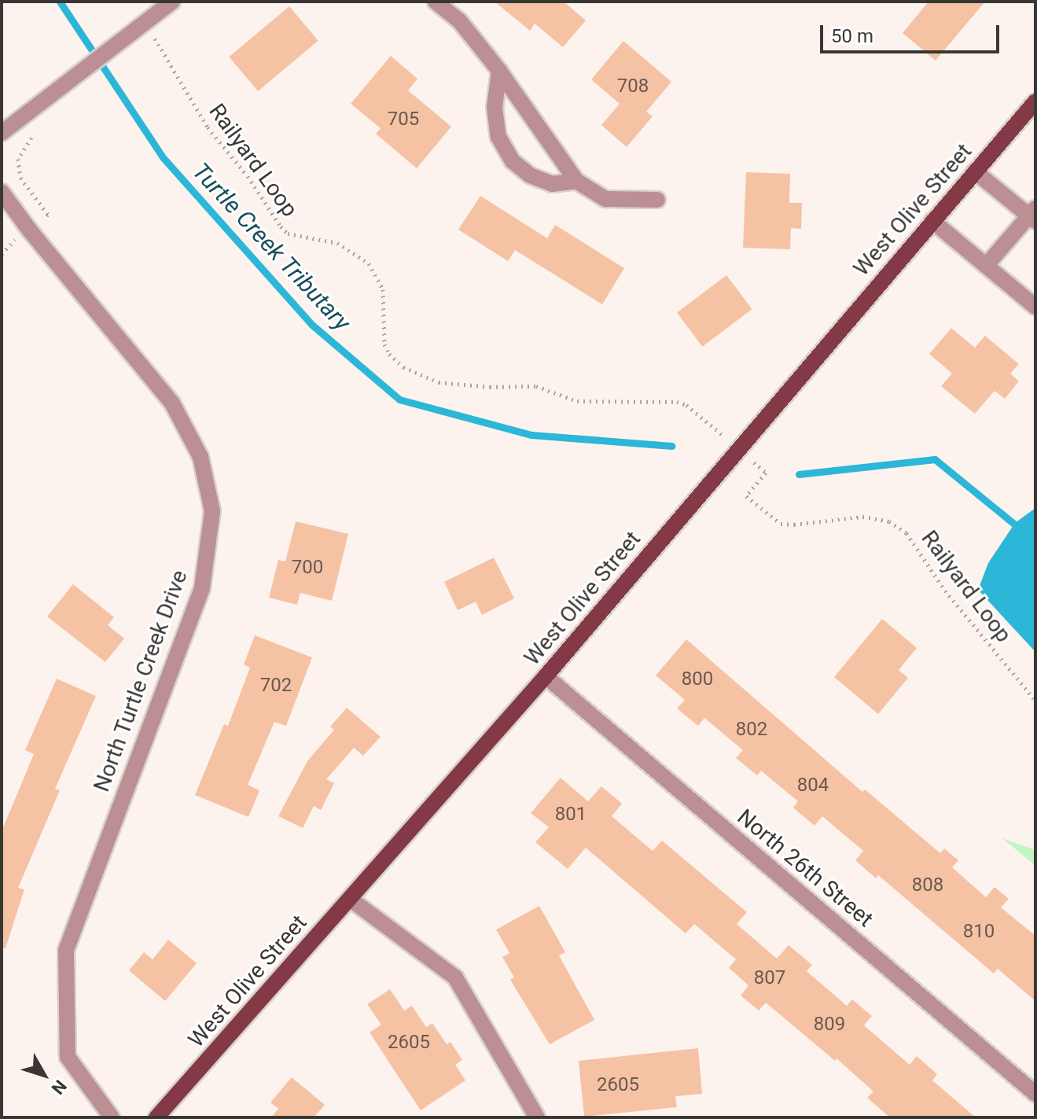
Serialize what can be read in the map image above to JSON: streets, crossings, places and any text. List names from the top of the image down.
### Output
{
  "streets": {
    "main road": ["West Olive Street"],
    "street": ["North Turtle Creek Drive", "North 26th Street"],
    "path": ["Railyard Loop"]
  },
  "crossings": [
    ["West Olive Street", "North 26th Street"]
  ],
  "water": ["Turtle Creek Tributary"],
  "house_numbers": [
    "708",
    "705",
    "700",
    "800",
    "702",
    "802",
    "804",
    "801",
    "808",
    "810",
    "807",
    "809",
    "2605",
    "2605"
  ],
  "scale_bar": "50 m",
  "north": "bottom right"
}
